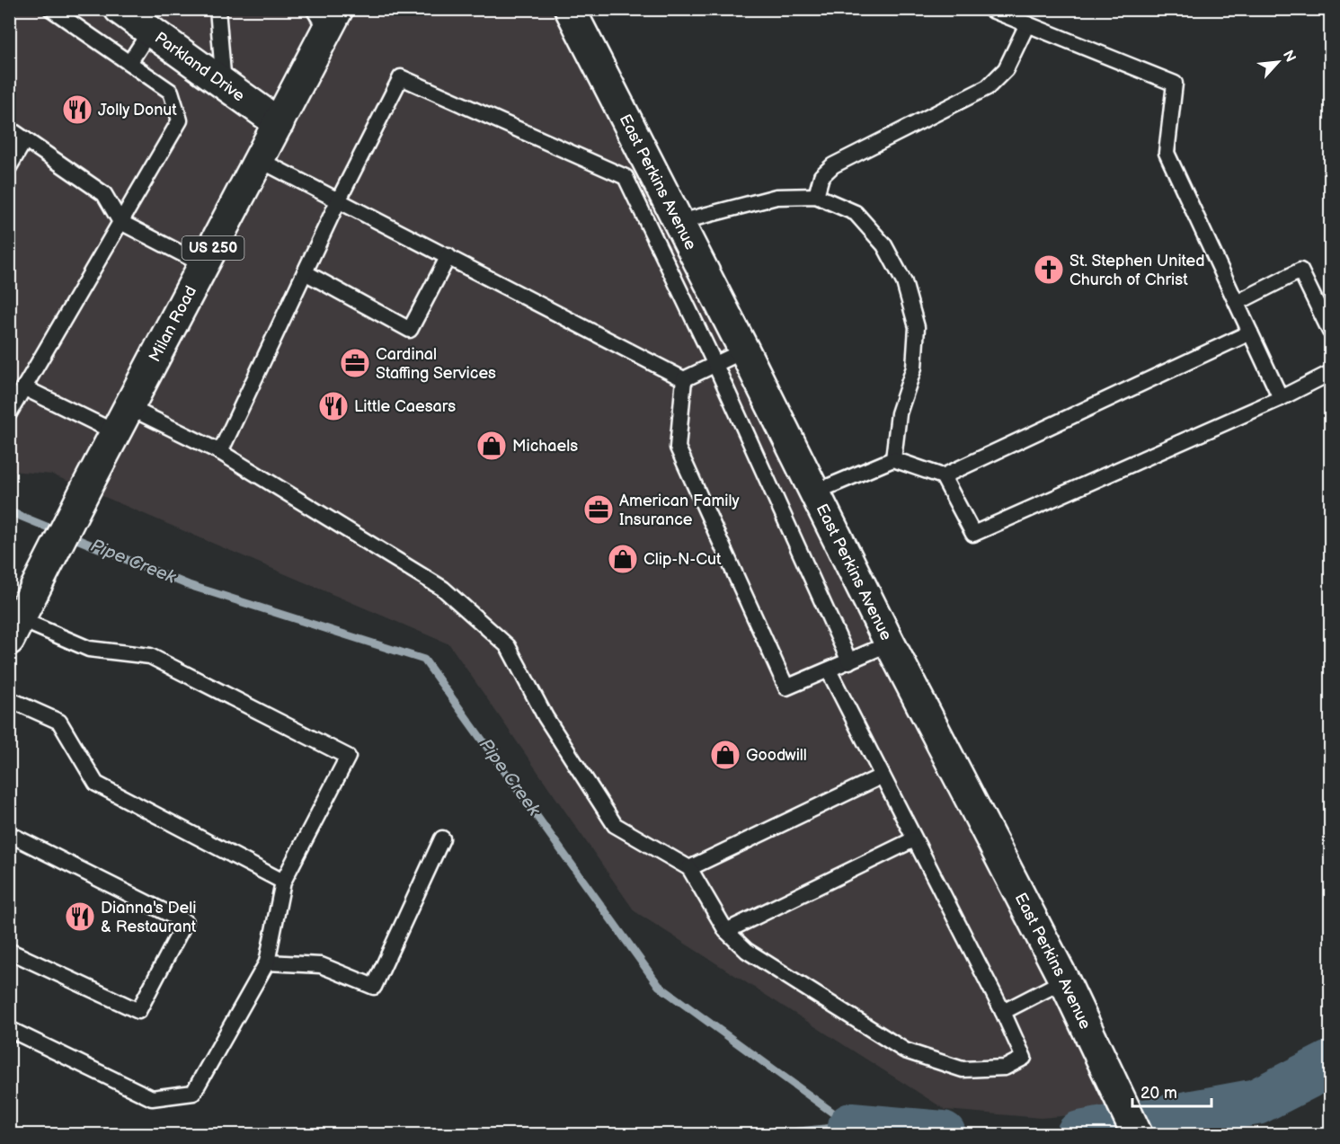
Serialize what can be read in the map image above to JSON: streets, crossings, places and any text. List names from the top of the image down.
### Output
{
  "streets": {
    "main road": [
      "Parkland Drive",
      "East Perkins Avenue",
      "US 250",
      "Milan Road"
    ]
  },
  "crossings": [
    ["Parkland Drive", "Milan Road"]
  ],
  "water": ["Pipe Creek"],
  "places": {
    "restaurant": ["Jolly Donut", "Little Caesars", "Dianna's Deli & Restaurant"],
    "church": ["St. Stephen United Church of Christ"],
    "office": ["Cardinal Staffing Services", "American Family Insurance"],
    "shop": ["Michaels", "Clip-N-Cut", "Goodwill"]
  },
  "scale_bar": "20 m",
  "north": "top right"
}
